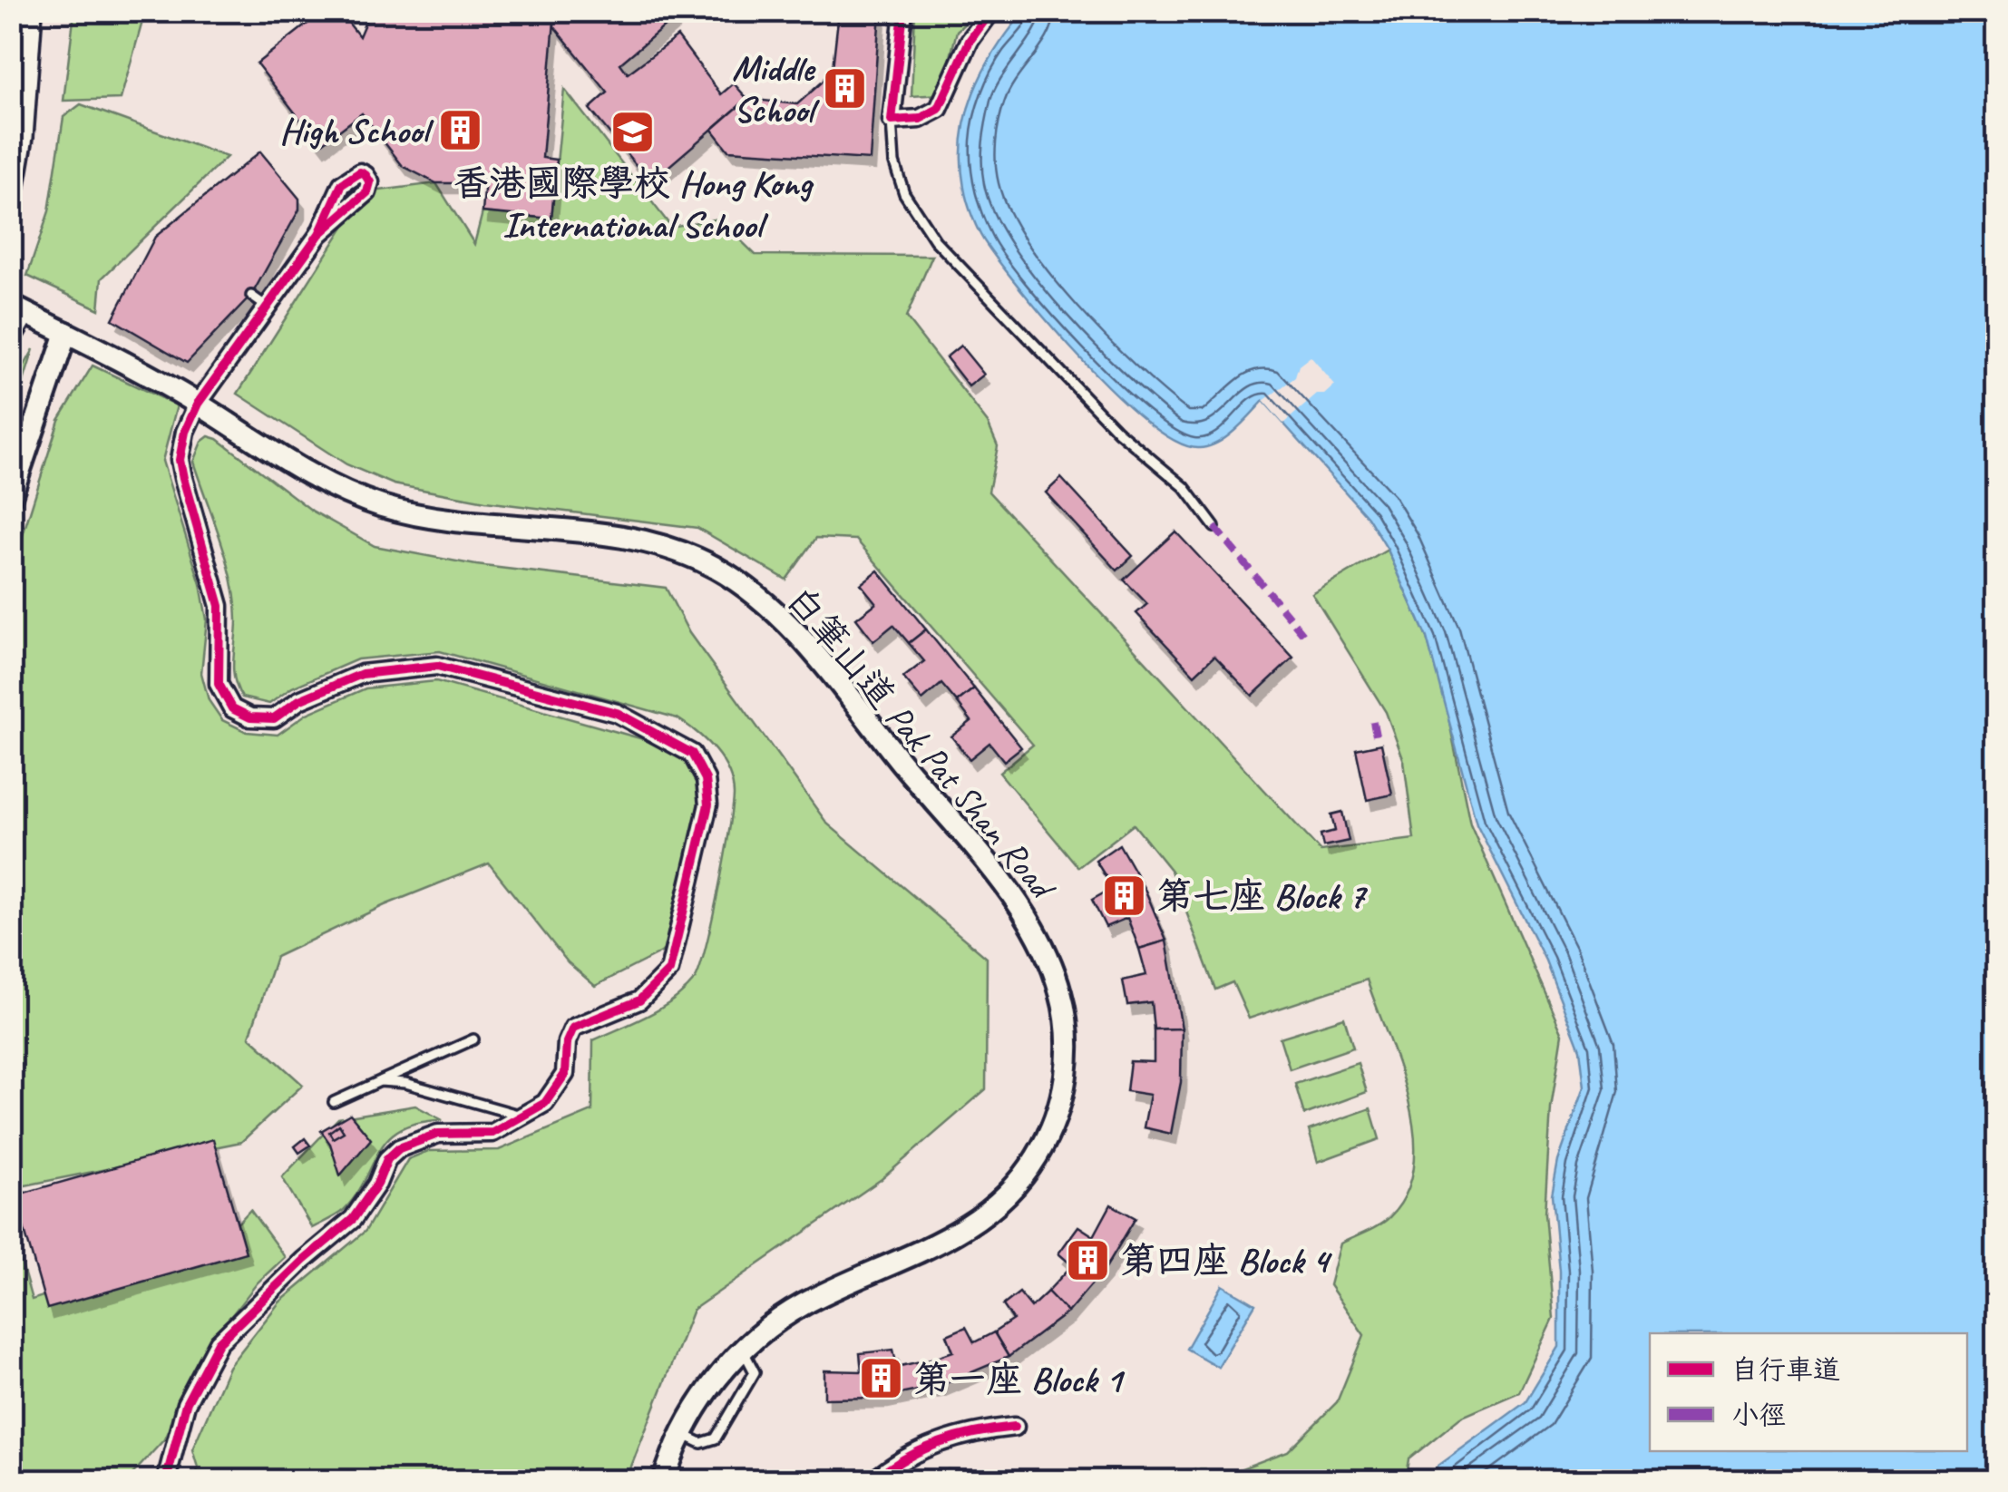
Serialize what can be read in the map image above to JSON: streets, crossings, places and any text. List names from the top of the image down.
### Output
{
  "streets": {
    "street": ["白筆山道 Pak Pat Shan Road"]
  },
  "places": {
    "building": [
      "Middle School",
      "High School",
      "第七座 Block 7",
      "第四座 Block 4",
      "第一座 Block 1"
    ],
    "school or university": ["香港國際學校 Hong Kong International School"]
  },
  "legend": ["自行車道", "小徑"]
}
